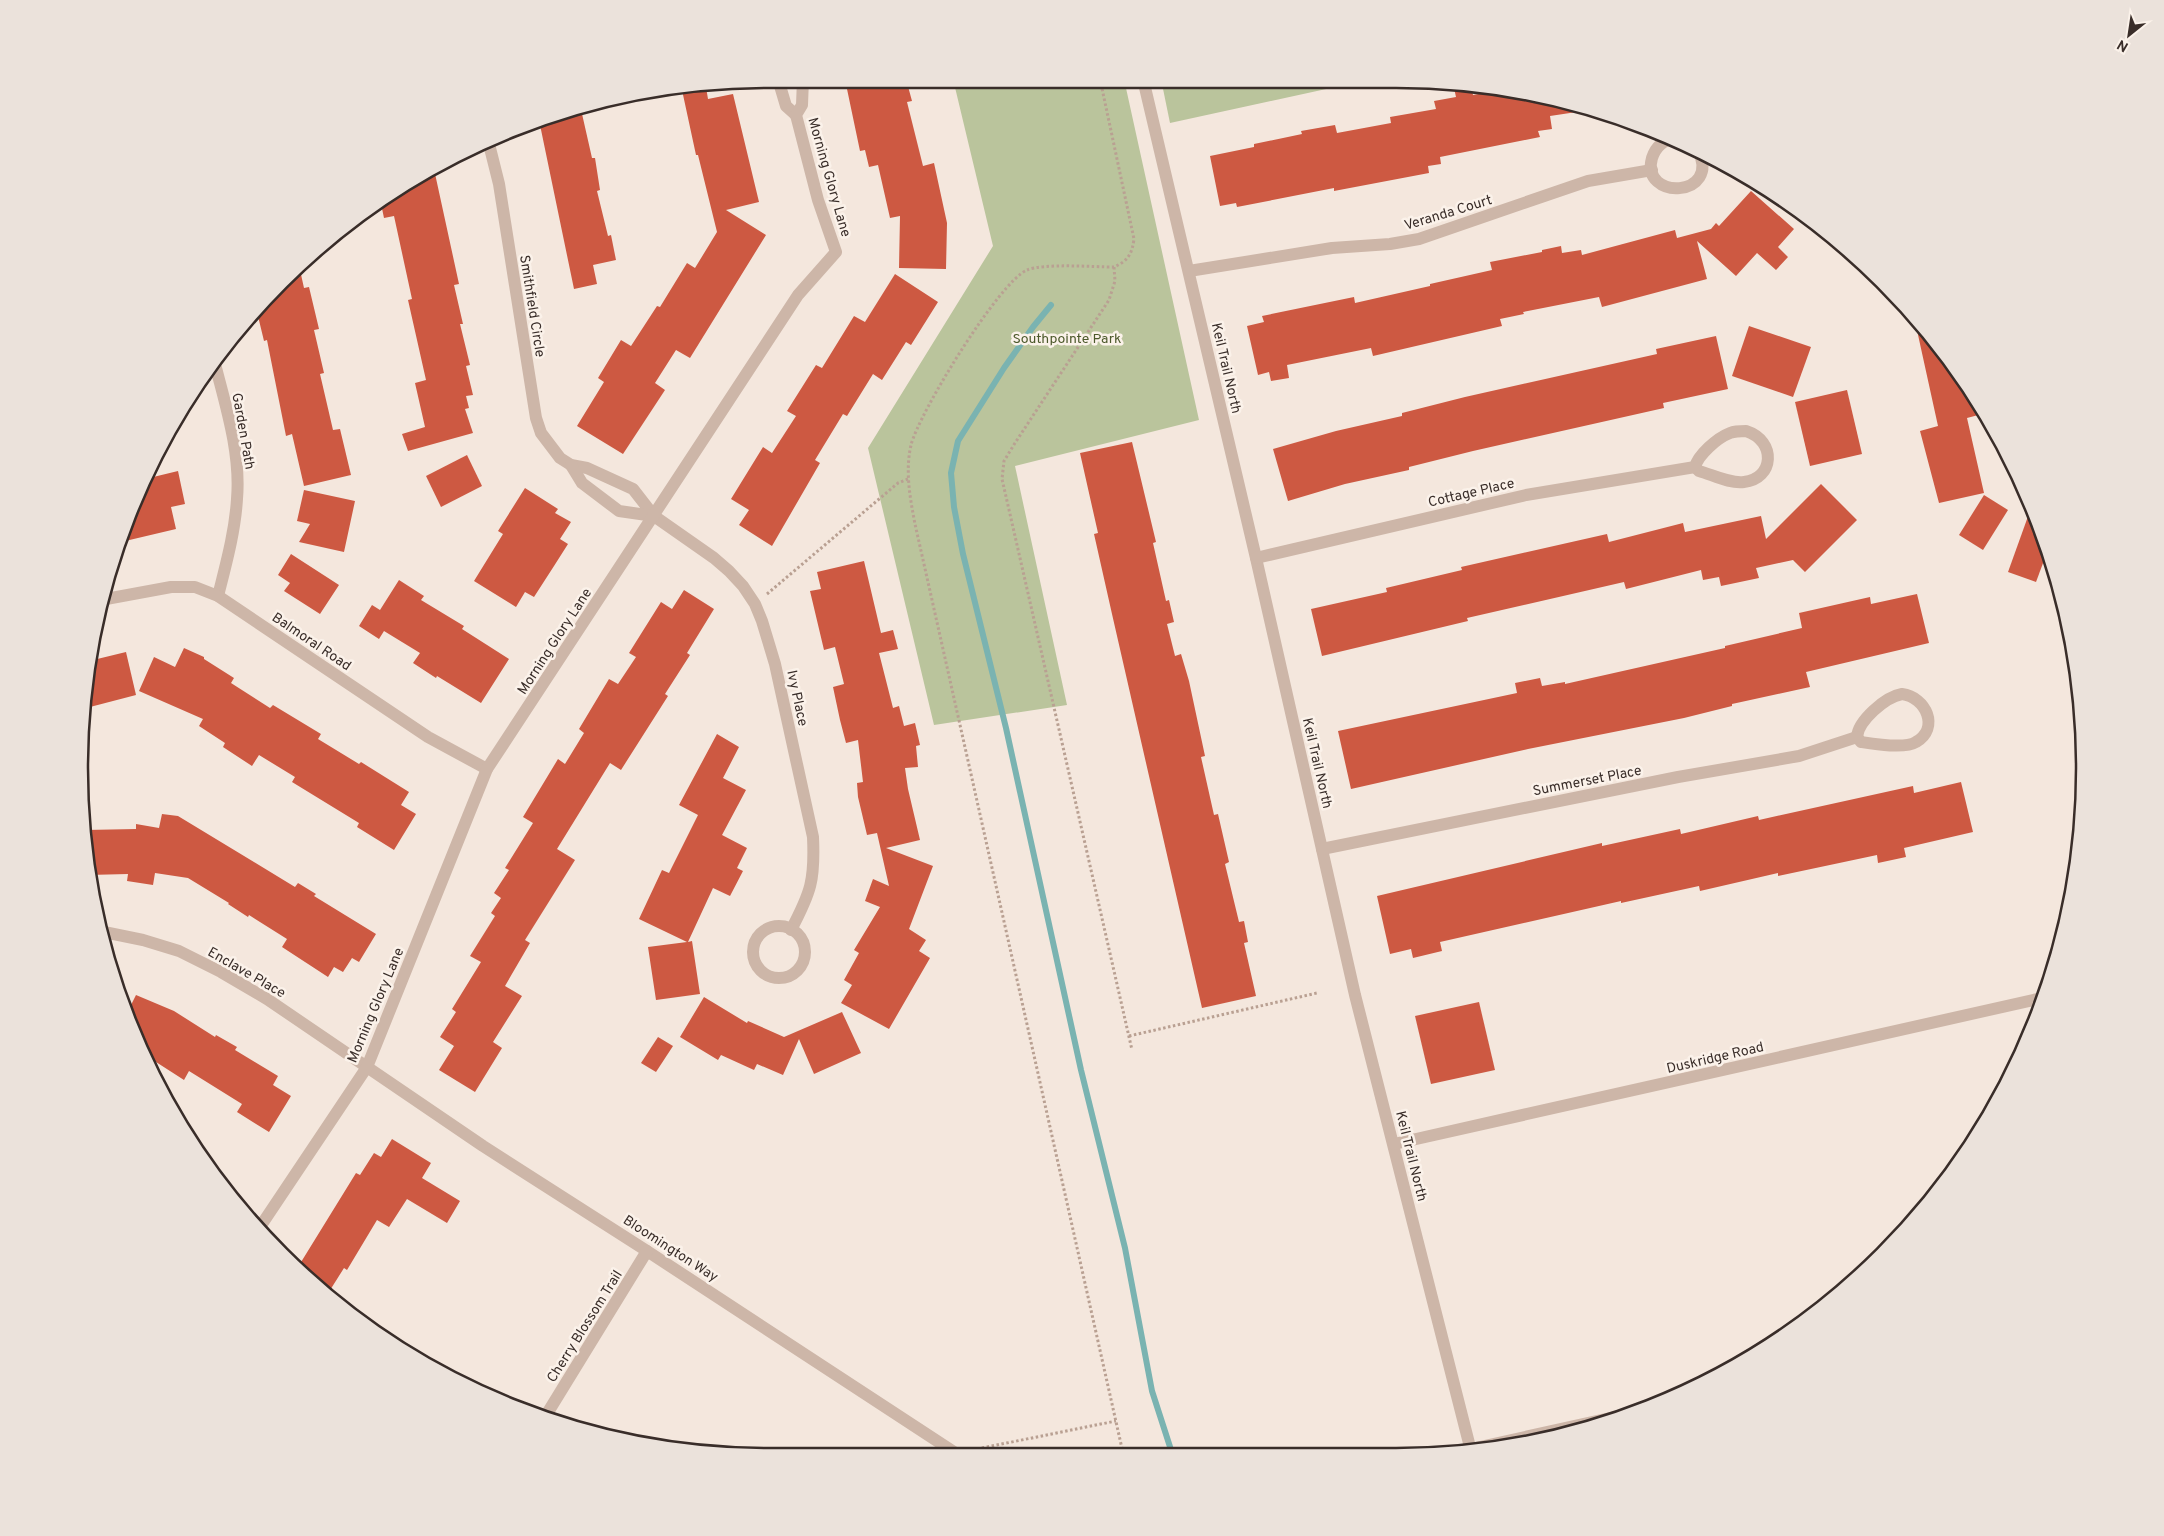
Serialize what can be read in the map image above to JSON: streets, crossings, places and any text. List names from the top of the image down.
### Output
{
  "streets": {
    "street": [
      "Morning Glory Lane",
      "Veranda Court",
      "Smithfield Circle",
      "Keil Trail North",
      "Garden Path",
      "Cottage Place",
      "Balmoral Road",
      "Ivy Place",
      "Summerset Place",
      "Enclave Place",
      "Duskridge Road",
      "Bloomington Way",
      "Cherry Blossom Trail"
    ]
  },
  "crossings": [
    ["Morning Glory Lane", "Smithfield Circle"],
    ["Morning Glory Lane", "Balmoral Road"],
    ["Morning Glory Lane", "Ivy Place"],
    ["Morning Glory Lane", "Enclave Place"],
    ["Morning Glory Lane", "Bloomington Way"],
    ["Veranda Court", "Keil Trail North"],
    ["Smithfield Circle", "Ivy Place"],
    ["Keil Trail North", "Cottage Place"],
    ["Keil Trail North", "Summerset Place"],
    ["Keil Trail North", "Duskridge Road"],
    ["Garden Path", "Balmoral Road"],
    ["Enclave Place", "Bloomington Way"],
    ["Bloomington Way", "Cherry Blossom Trail"]
  ],
  "parks": ["Southpointe Park"],
  "north": "bottom left"
}
